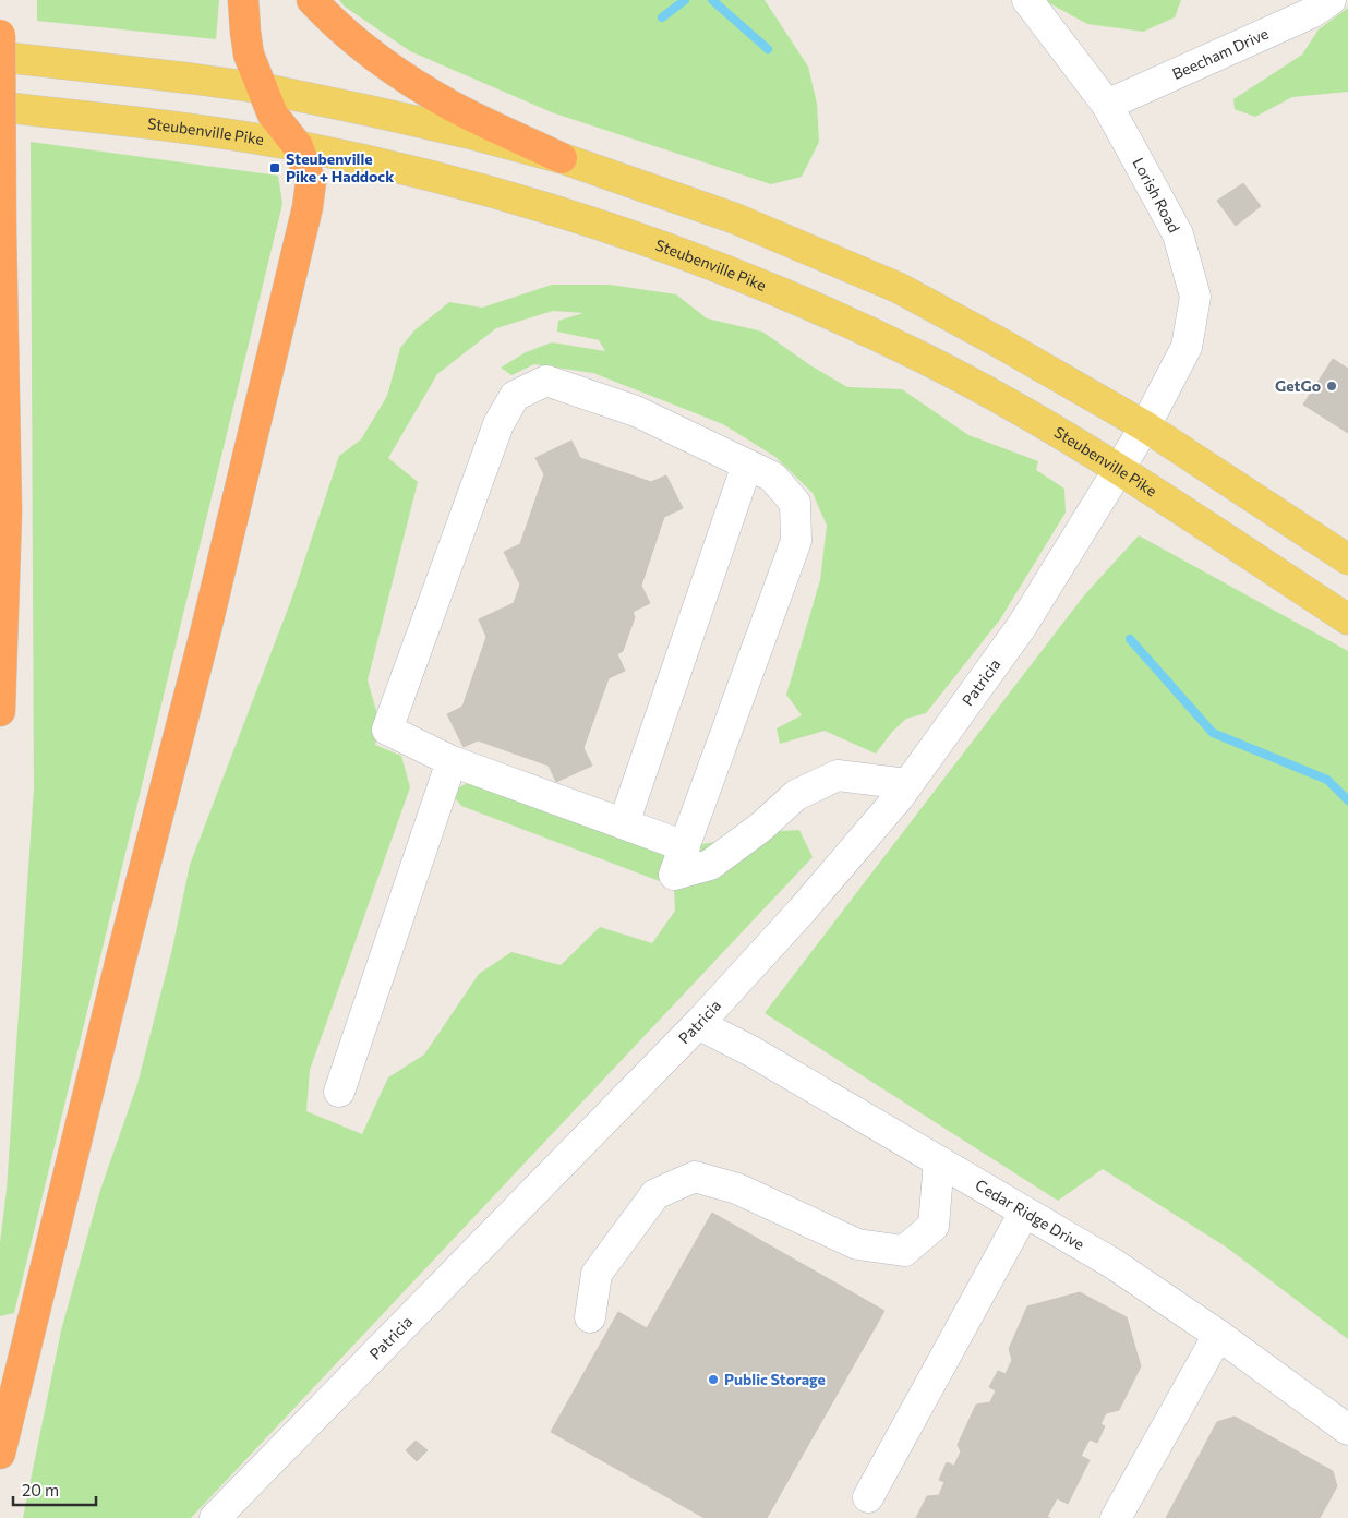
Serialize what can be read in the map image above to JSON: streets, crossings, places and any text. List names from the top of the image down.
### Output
{
  "streets": {
    "main road": ["Steubenville Pike"],
    "street": [
      "Beecham Drive",
      "Lorish Road",
      "Patricia",
      "Cedar Ridge Drive"
    ]
  },
  "crossings": [
    ["Beecham Drive", "Lorish Road"],
    ["Steubenville Pike", "Lorish Road"],
    ["Steubenville Pike", "Patricia"],
    ["Lorish Road", "Patricia"],
    ["Patricia", "Cedar Ridge Drive"]
  ],
  "places": {
    "transit": ["Steubenville Pike + Haddock"],
    "other": ["GetGo", "Public Storage"]
  },
  "scale_bar": "20 m"
}
